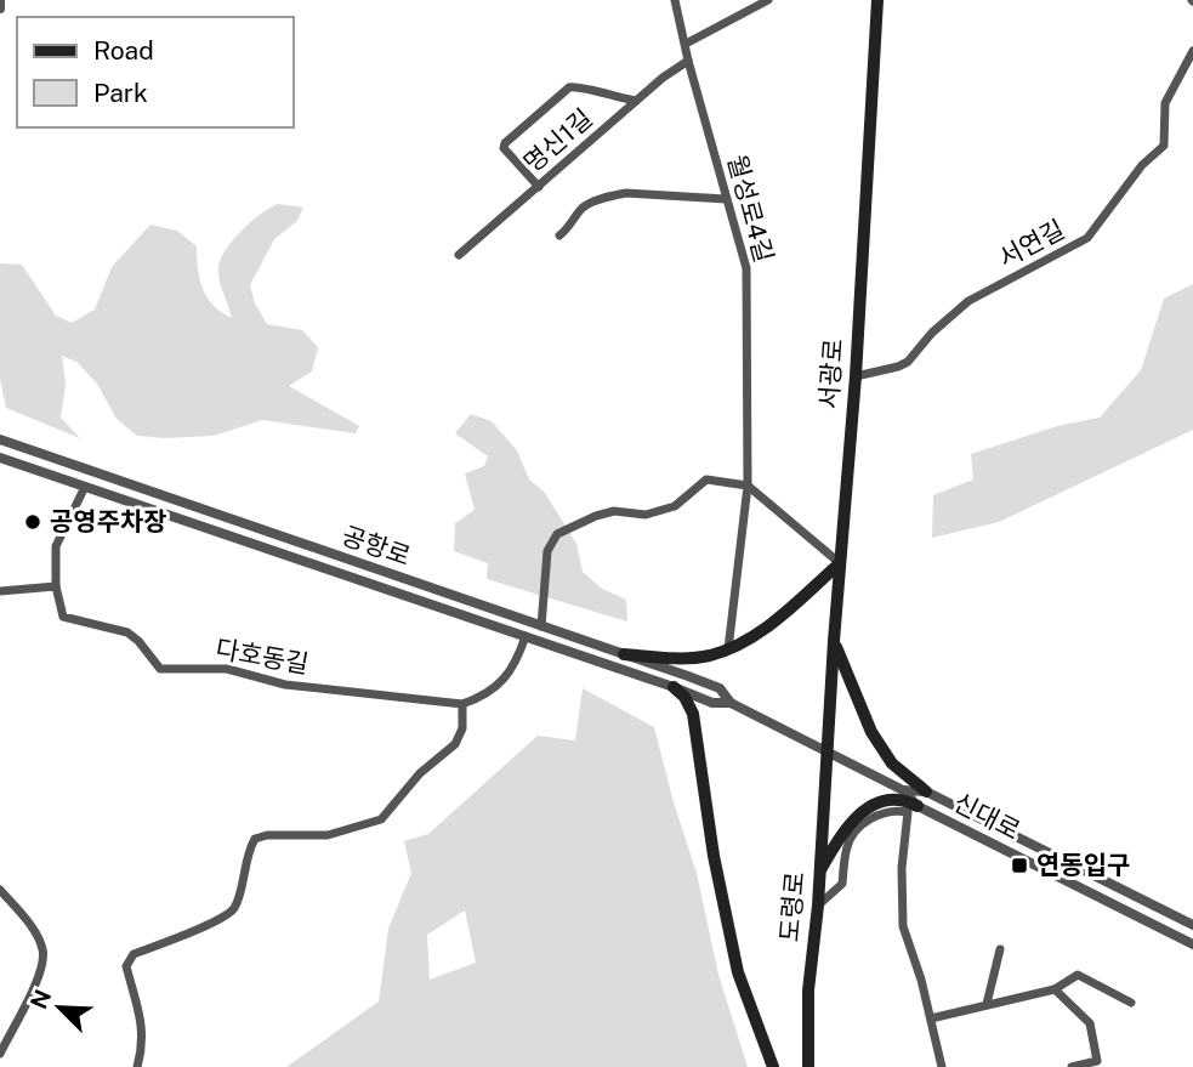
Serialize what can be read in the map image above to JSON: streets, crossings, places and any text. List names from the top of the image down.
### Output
{
  "streets": {
    "main road": ["서광로", "도령로"],
    "street": [
      "명신1길",
      "월성로4길",
      "서연길",
      "공항로",
      "다호동길",
      "신대로"
    ]
  },
  "crossings": [
    ["명신1길", "월성로4길"],
    ["서연길", "서광로"],
    ["서광로", "공항로"],
    ["서광로", "신대로"],
    ["서광로", "도령로"],
    ["공항로", "신대로"],
    ["공항로", "도령로"],
    ["신대로", "도령로"]
  ],
  "places": {
    "other": ["공영주차장"],
    "transit": ["연동입구"]
  },
  "legend": ["Road", "Park"],
  "north": "top left"
}
